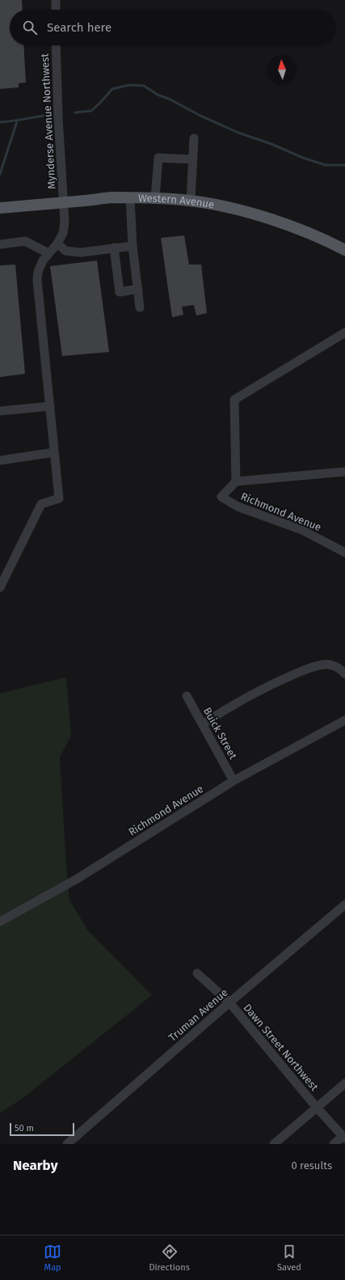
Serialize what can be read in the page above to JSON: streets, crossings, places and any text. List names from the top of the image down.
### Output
{
  "streets": {
    "main road": ["Western Avenue"],
    "street": [
      "Mynderse Avenue Northwest",
      "Richmond Avenue",
      "Buick Street",
      "Truman Avenue",
      "Dawn Street Northwest"
    ]
  },
  "crossings": [
    ["Mynderse Avenue Northwest", "Western Avenue"],
    ["Richmond Avenue", "Buick Street"],
    ["Truman Avenue", "Dawn Street Northwest"]
  ],
  "scale_bar": "50 m",
  "north": "top",
  "page": {
    "search": "Search here",
    "scale": "50 m",
    "heading": ["Nearby", "0 results"],
    "nav": ["Map", "Directions", "Saved"]
  }
}
